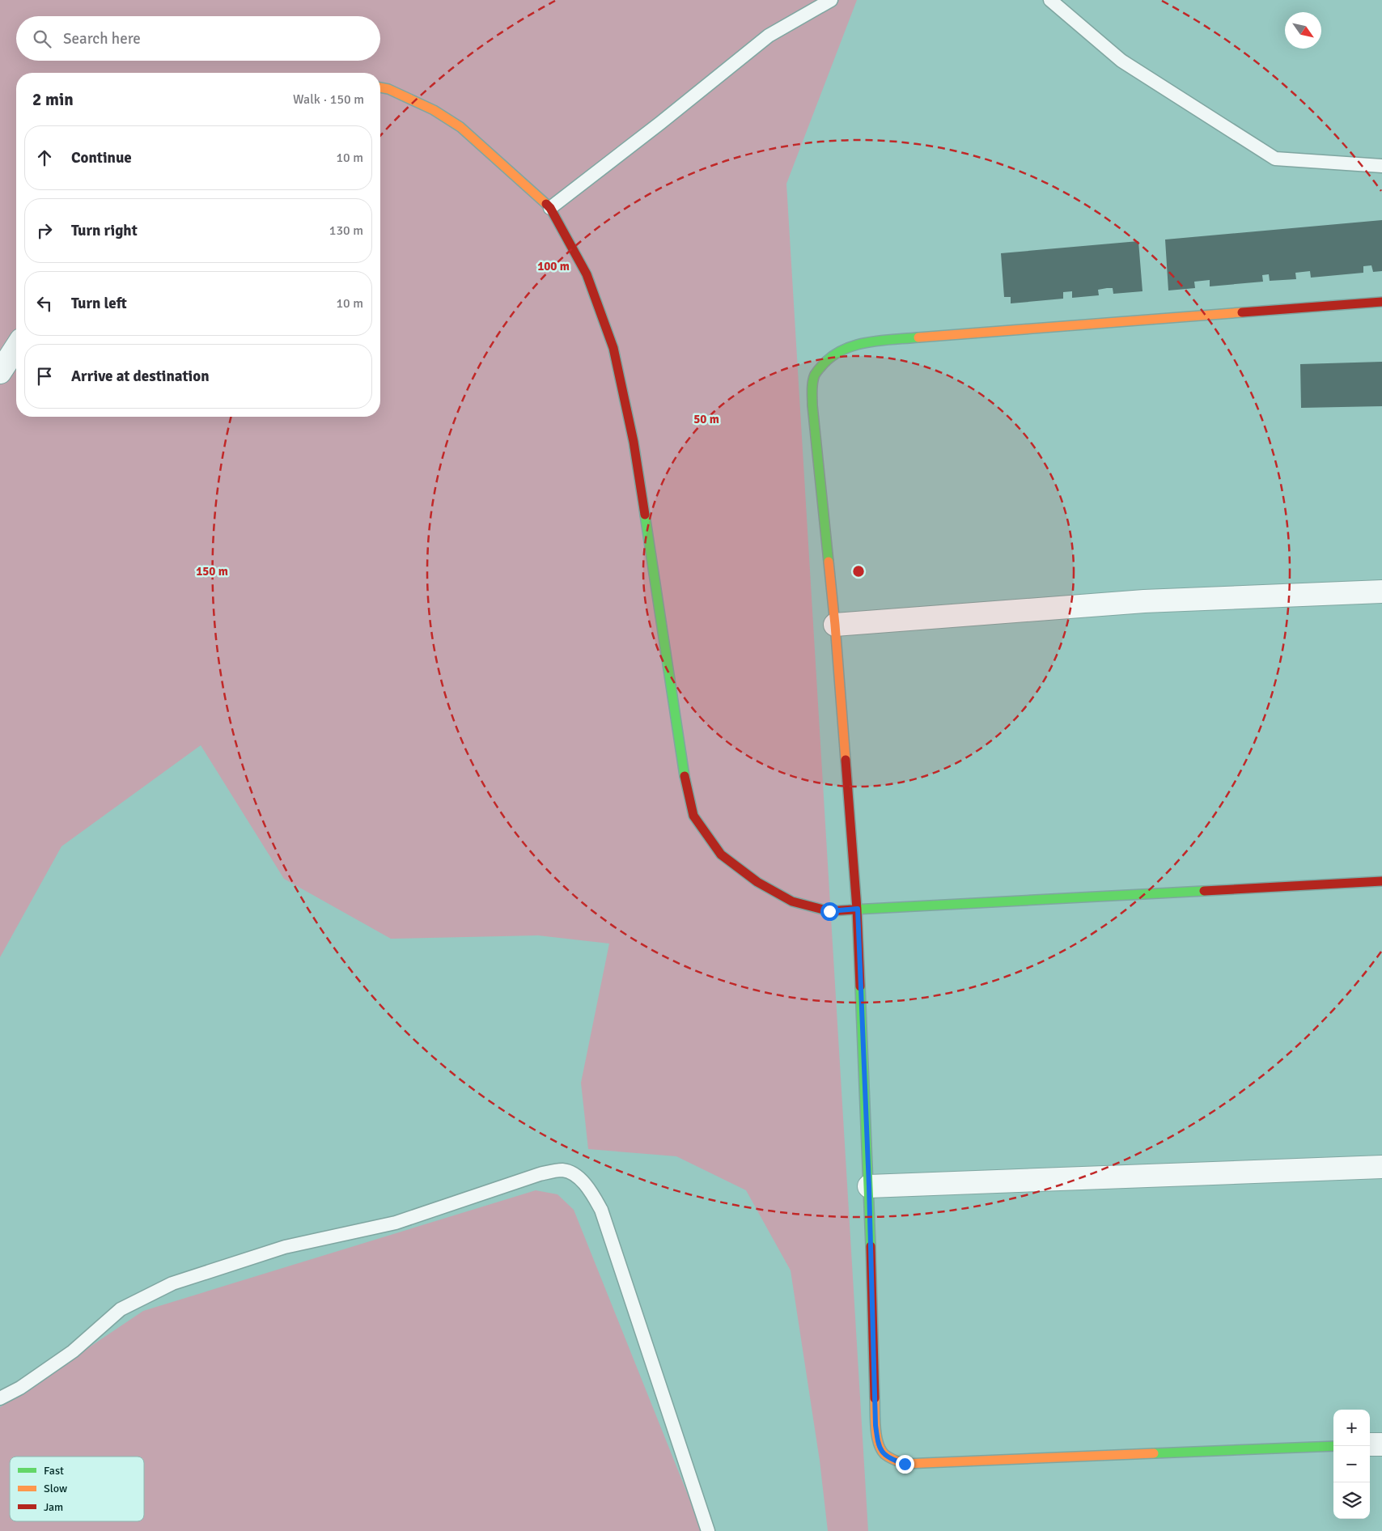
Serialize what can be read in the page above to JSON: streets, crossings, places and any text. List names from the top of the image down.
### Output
{
  "legend": ["Fast", "Slow", "Jam"],
  "north": "bottom right",
  "page": {
    "search": "Search here",
    "heading": ["2 min", "Walk · 150 m"],
    "list": [
      ["Continue", "10 m"],
      ["Turn right", "130 m"],
      ["Turn left", "10 m"],
      "Arrive at destination"
    ],
    "map_buttons": ["+", "−"]
  },
  "rings": ["100 m", "50 m", "150 m"]
}
